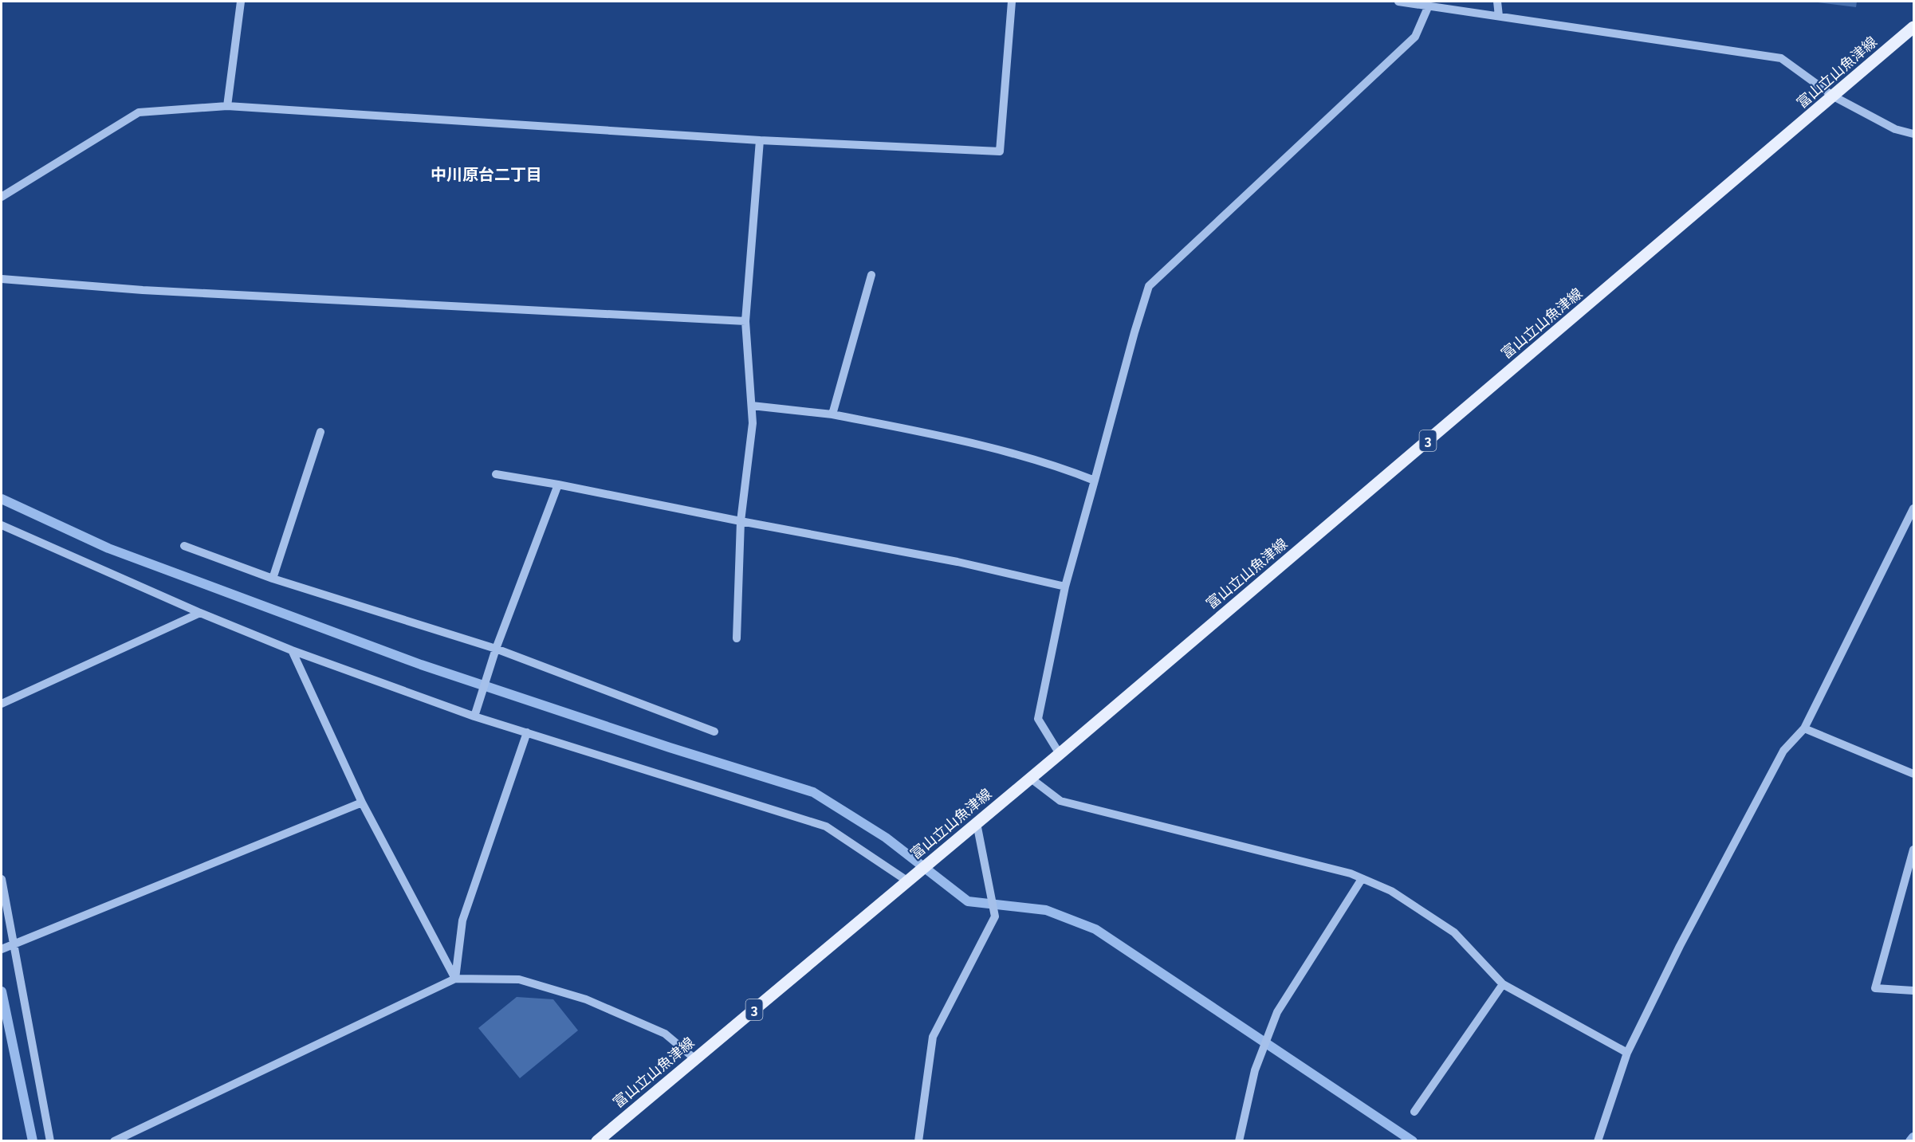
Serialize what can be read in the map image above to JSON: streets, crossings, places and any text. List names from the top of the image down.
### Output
{
  "streets": {
    "main road": ["富山立山魚津線", "3"]
  },
  "districts": ["中川原台二丁目"]
}
